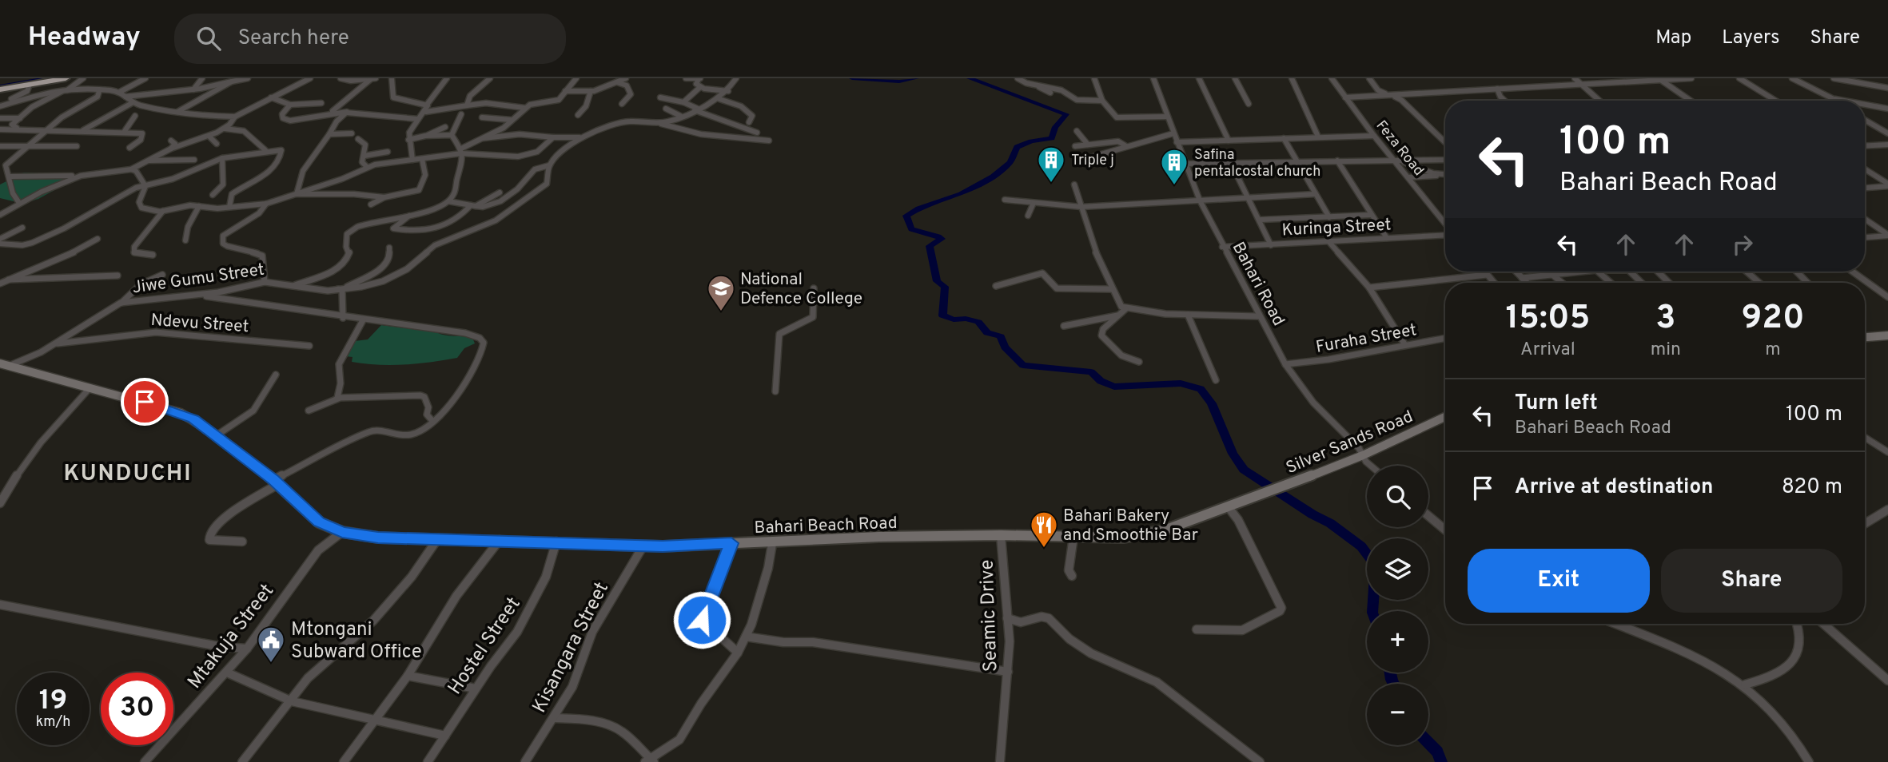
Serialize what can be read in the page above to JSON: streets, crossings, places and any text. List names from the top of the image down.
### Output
{
  "streets": {
    "street": [
      "Feza Road",
      "Kuringa Street",
      "Jiwe Gumu Street",
      "Bahari Road",
      "Ndevu Street",
      "Furaha Street",
      "Silver Sands Road",
      "Bahari Beach Road",
      "Seamic Drive",
      "Mtakuja Street",
      "Hostel Street",
      "Kisangara Street"
    ]
  },
  "crossings": [
    ["Kuringa Street", "Bahari Road"],
    ["Jiwe Gumu Street", "Ndevu Street"],
    ["Jiwe Gumu Street", "Bahari Beach Road"],
    ["Bahari Road", "Furaha Street"],
    ["Bahari Road", "Silver Sands Road"],
    ["Silver Sands Road", "Bahari Beach Road"],
    ["Bahari Beach Road", "Seamic Drive"],
    ["Bahari Beach Road", "Mtakuja Street"],
    ["Bahari Beach Road", "Hostel Street"],
    ["Bahari Beach Road", "Kisangara Street"]
  ],
  "districts": ["KUNDUCHI"],
  "places": {
    "building": ["Triple j", "Safina pentalcostal church"],
    "school or university": ["National Defence College"],
    "restaurant": ["Bahari Bakery and Smoothie Bar"],
    "public building": ["Mtongani Subward Office"]
  },
  "page": {
    "header": "Headway",
    "search": "Search here",
    "nav": ["Map", "Layers", "Share"],
    "turn": ["100 m", "Bahari Beach Road"],
    "eta": [
      "15:05",
      "Arrival",
      "3",
      "min",
      "920",
      "m"
    ],
    "list": [
      {
        "name": "Turn left",
        "note": "Bahari Beach Road",
        "value": "100 m"
      },
      {
        "name": "Arrive at destination",
        "value": "820 m"
      }
    ],
    "map_buttons": ["+", "−"],
    "buttons": ["Exit", "Share"],
    "speed": "19 km/h",
    "limit": "30"
  }
}
